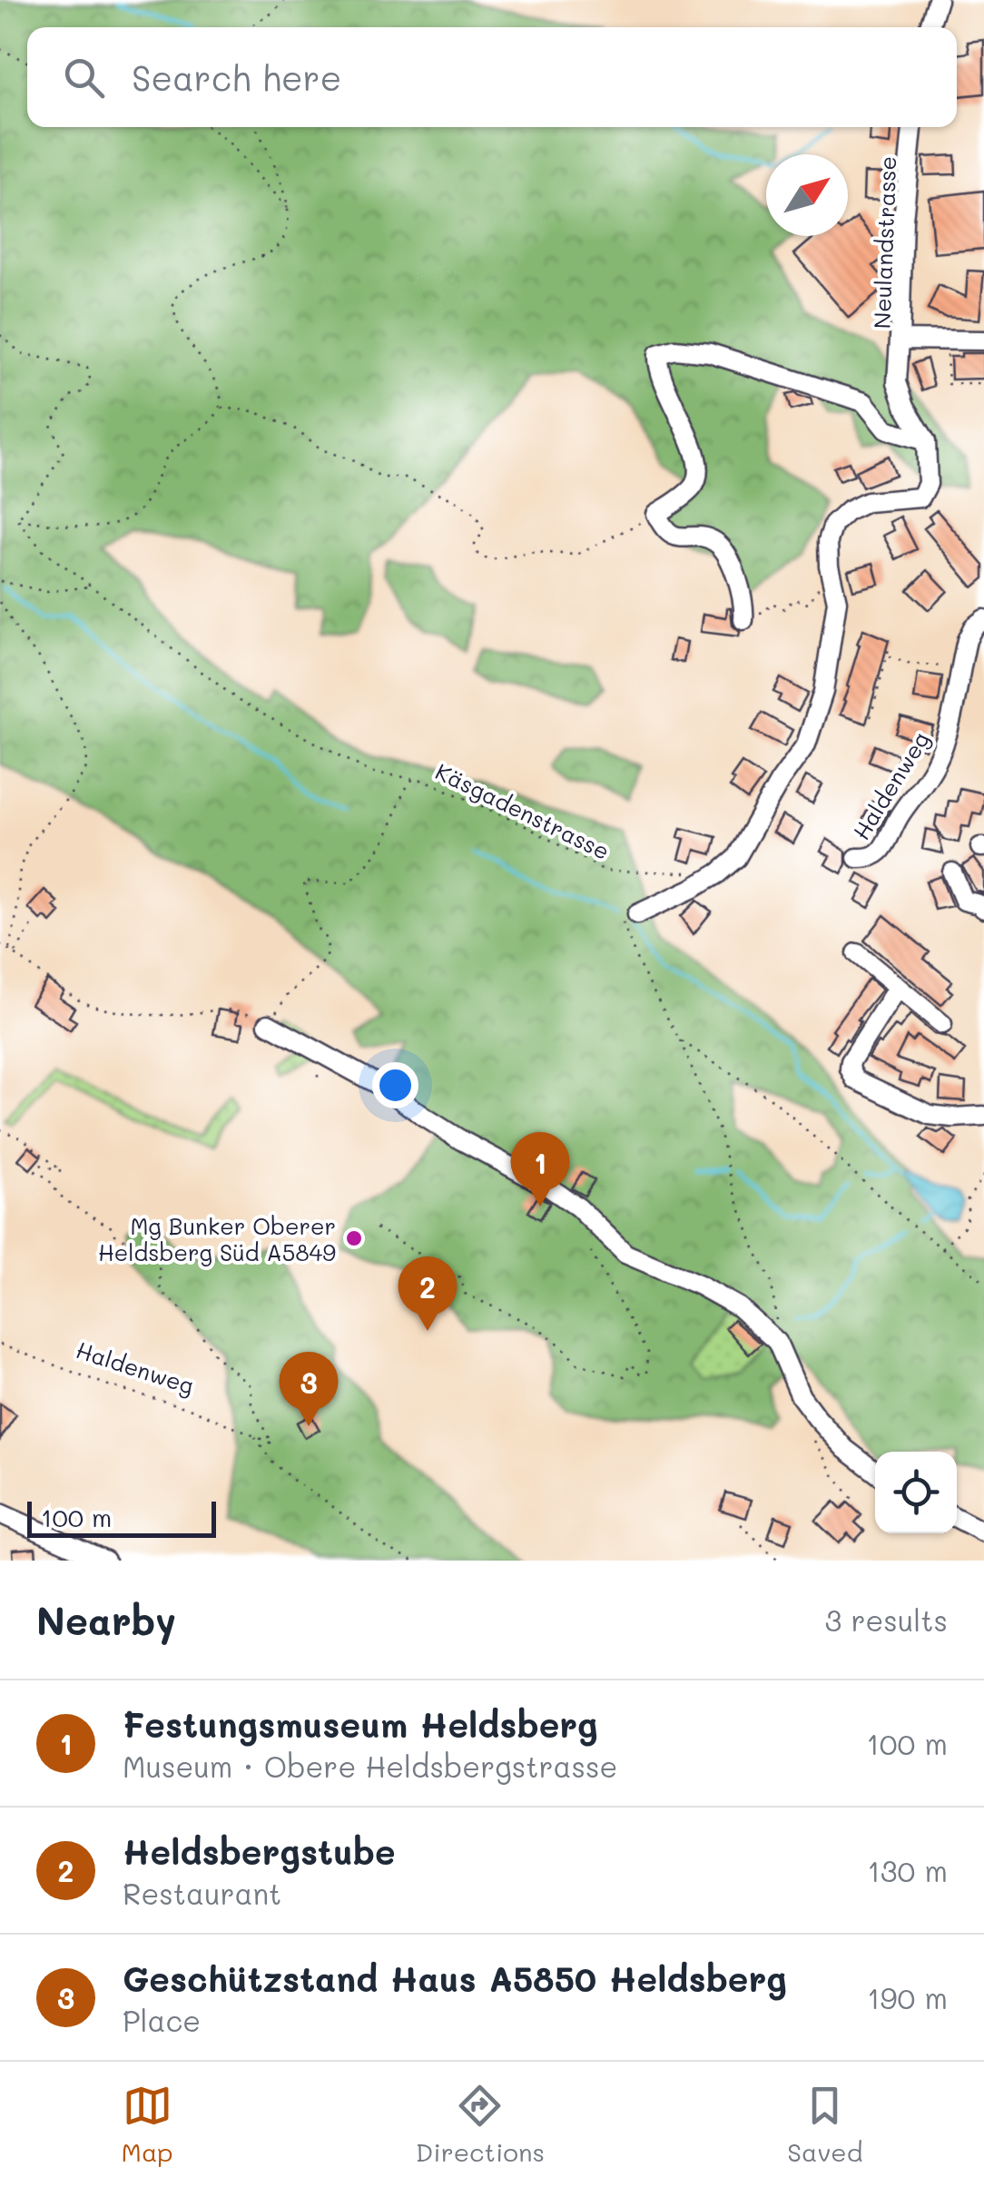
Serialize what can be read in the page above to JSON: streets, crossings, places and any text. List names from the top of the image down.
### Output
{
  "streets": {
    "street": ["Neulandstrasse", "Haldenweg"],
    "path": ["Käsgadenstrasse"]
  },
  "places": ["Mg Bunker Oberer Heldsberg Süd A5849"],
  "scale_bar": "100 m",
  "north": "top right",
  "page": {
    "search": "Search here",
    "pins": ["1", "2", "3"],
    "scale": "100 m",
    "heading": ["Nearby", "3 results"],
    "list": [
      {
        "mark": "1",
        "name": "Festungsmuseum Heldsberg",
        "note": "Museum · Obere Heldsbergstrasse",
        "value": "100 m"
      },
      {
        "mark": "2",
        "name": "Heldsbergstube",
        "note": "Restaurant",
        "value": "130 m"
      },
      {
        "mark": "3",
        "name": "Geschützstand Haus A5850 Heldsberg",
        "note": "Place",
        "value": "190 m"
      }
    ],
    "nav": ["Map", "Directions", "Saved"]
  }
}
